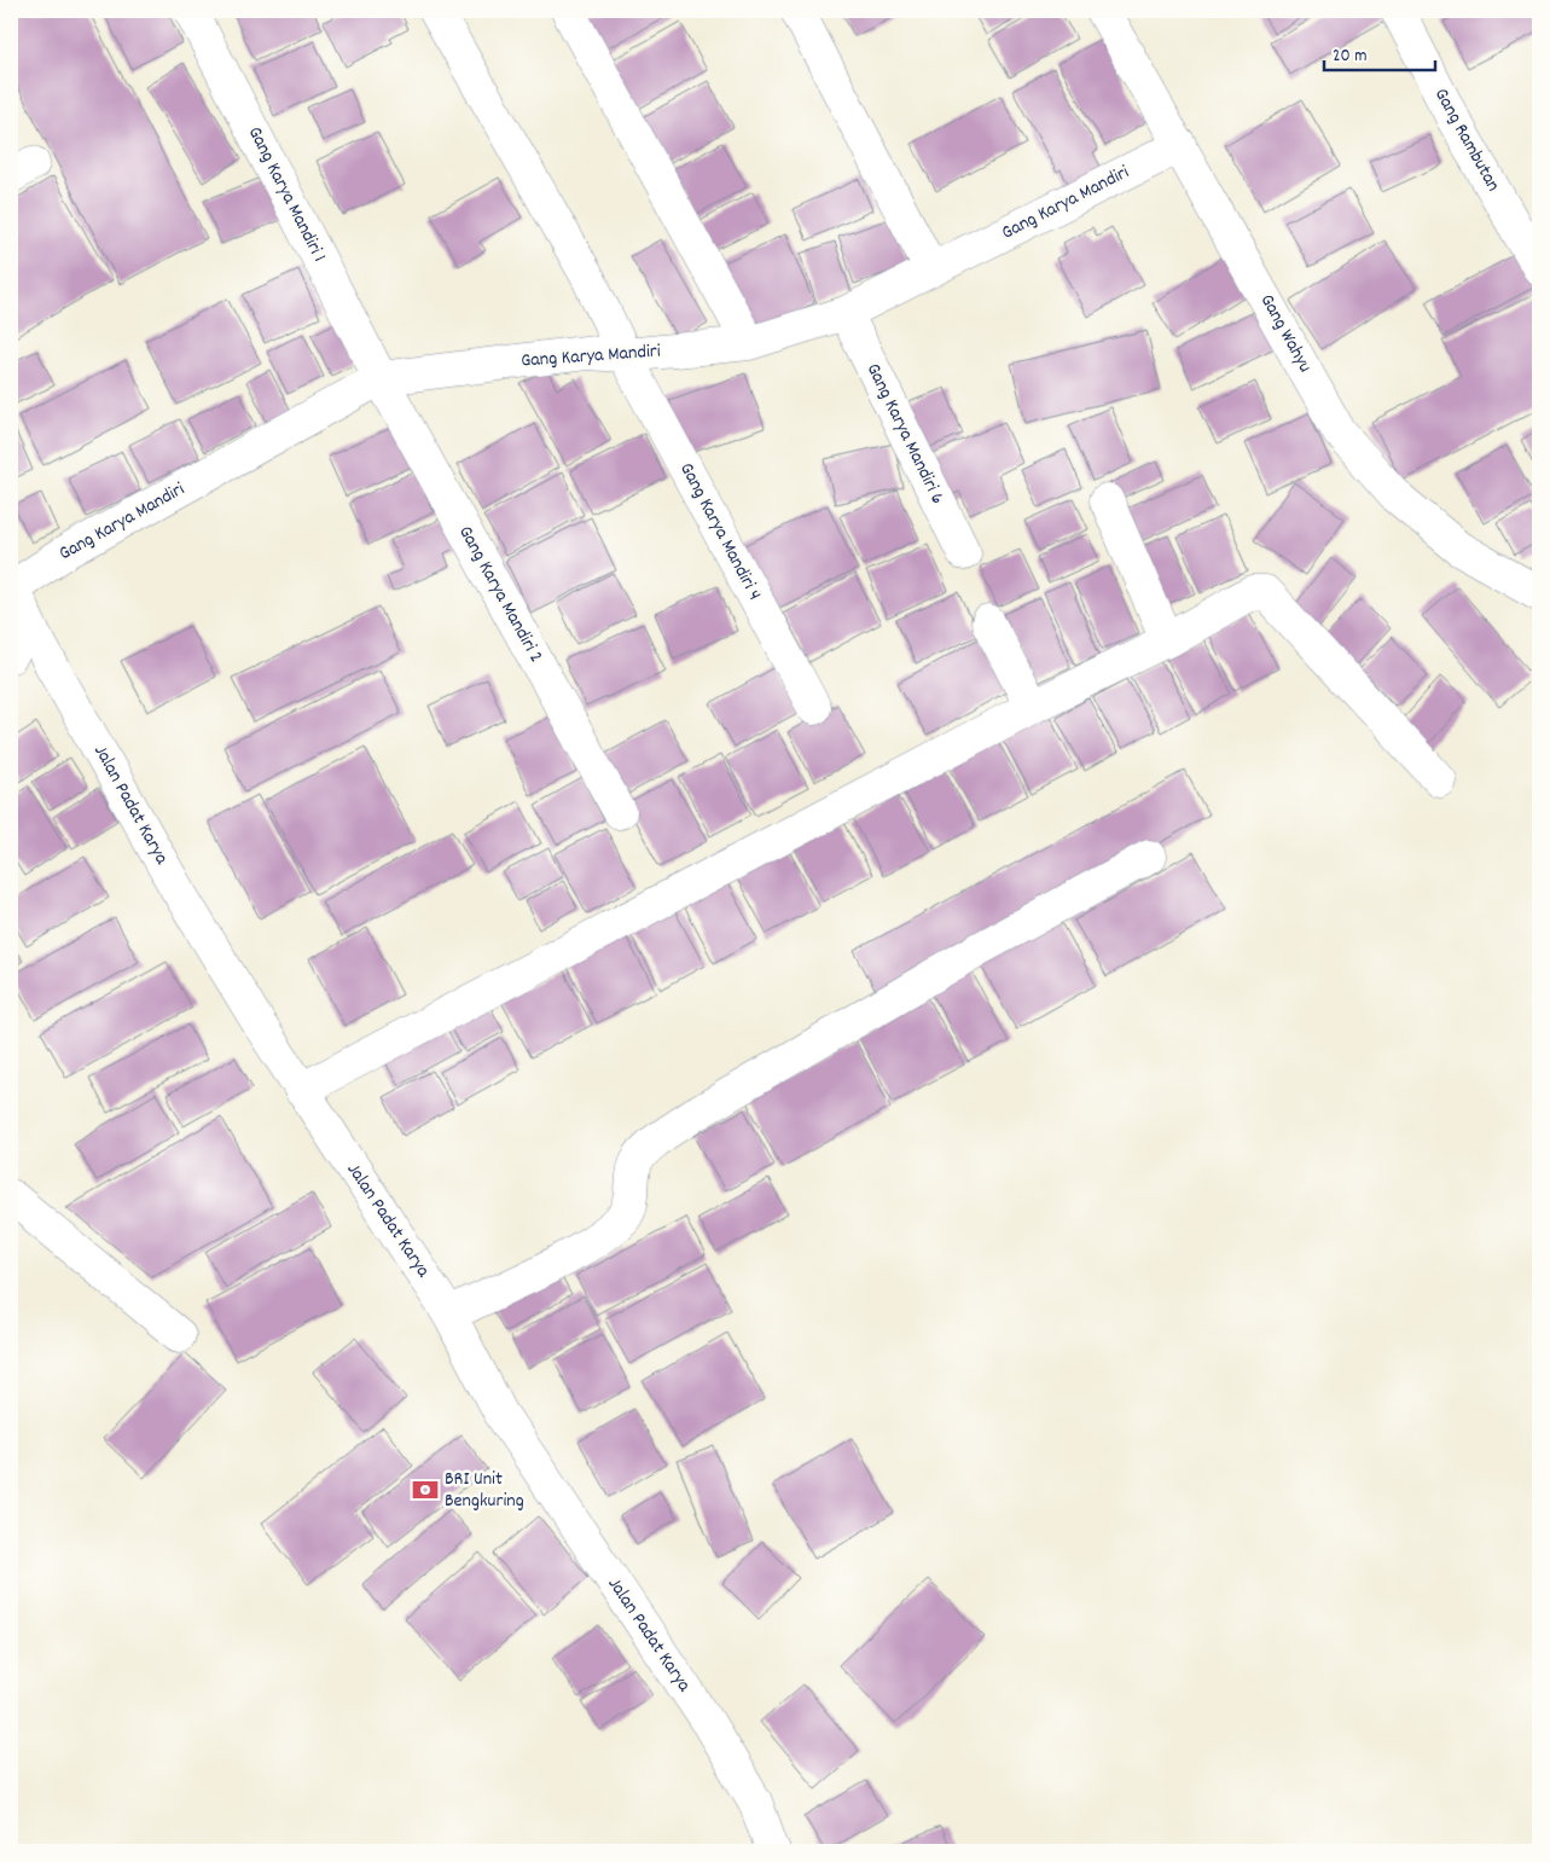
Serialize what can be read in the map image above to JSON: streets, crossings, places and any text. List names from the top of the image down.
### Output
{
  "streets": {
    "street": [
      "Gang Rambutan",
      "Gang Karya Mandiri 1",
      "Gang Karya Mandiri",
      "Gang Wahyu",
      "Gang Karya Mandiri 6",
      "Gang Karya Mandiri 4",
      "Gang Karya Mandiri 2",
      "Jalan Padat Karya"
    ]
  },
  "crossings": [
    ["Gang Karya Mandiri 1", "Gang Karya Mandiri"],
    ["Gang Karya Mandiri 1", "Gang Karya Mandiri 2"],
    ["Gang Karya Mandiri", "Gang Wahyu"],
    ["Gang Karya Mandiri", "Gang Karya Mandiri 6"],
    ["Gang Karya Mandiri", "Gang Karya Mandiri 4"],
    ["Gang Karya Mandiri", "Gang Karya Mandiri 2"],
    ["Gang Karya Mandiri", "Jalan Padat Karya"]
  ],
  "places": {
    "bank": ["BRI Unit Bengkuring"]
  },
  "scale_bar": "20 m"
}
